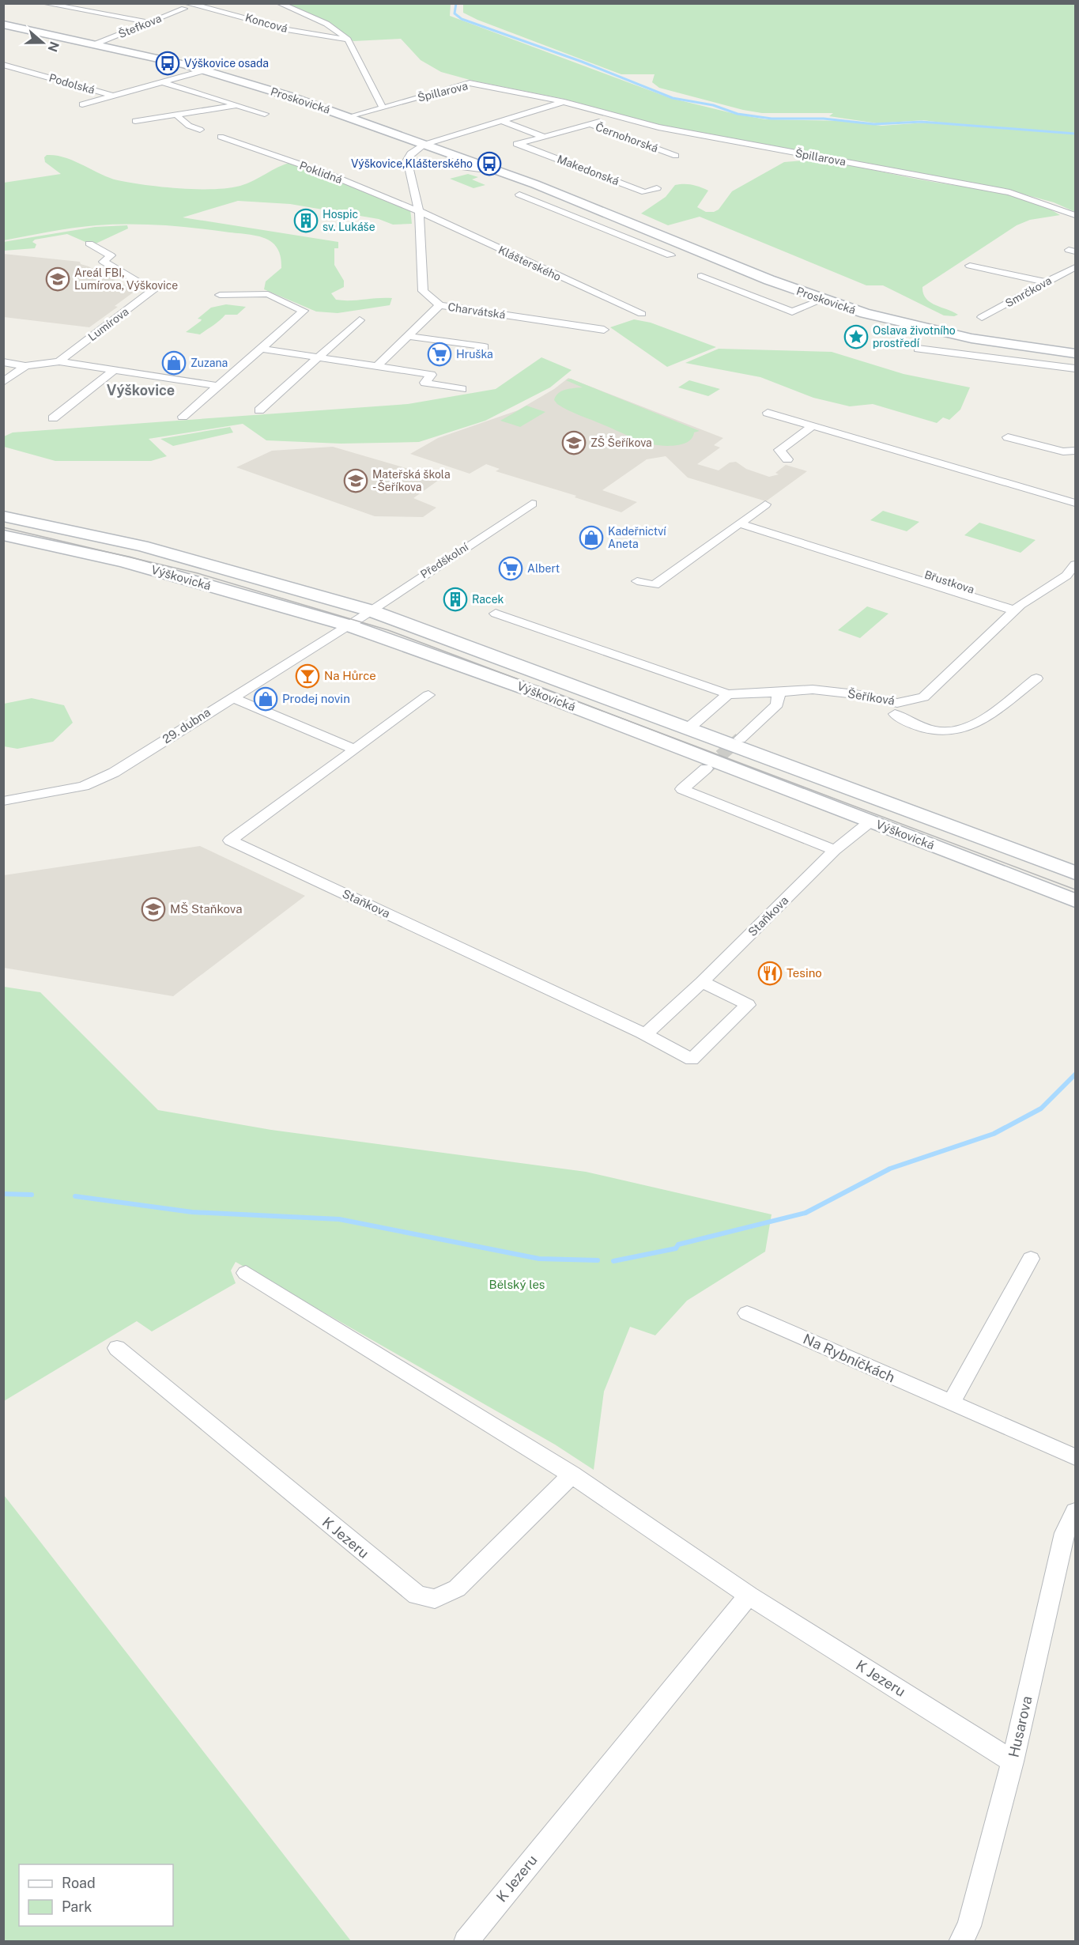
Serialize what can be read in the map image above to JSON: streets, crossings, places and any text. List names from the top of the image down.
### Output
{
  "streets": {
    "street": [
      "Koncová",
      "Štefkova",
      "Podolská",
      "Špillarova",
      "Proskovická",
      "Černohorská",
      "Makedonská",
      "Poklidná",
      "Klášterského",
      "Smrčkova",
      "Charvátská",
      "Lumírova",
      "Předškolní",
      "Výškovická",
      "Břustkova",
      "Šeříková",
      "29. dubna",
      "Staňkova",
      "Na Rybníčkách",
      "K Jezeru",
      "Husarova"
    ]
  },
  "crossings": [
    ["Koncová", "Štefkova"],
    ["Štefkova", "Proskovická"],
    ["Podolská", "Proskovická"],
    ["Špillarova", "Proskovická"],
    ["Poklidná", "Klášterského"],
    ["Poklidná", "Charvátská"],
    ["Klášterského", "Charvátská"],
    ["Předškolní", "Výškovická"],
    ["Předškolní", "29. dubna"],
    ["Výškovická", "29. dubna"],
    ["Břustkova", "Šeříková"],
    ["K Jezeru", "Husarova"]
  ],
  "districts": ["Výškovice"],
  "parks": ["Bělský les"],
  "places": {
    "bus stop": ["Výškovice osada", "Výškovice,Klášterského"],
    "building": ["Hospic sv. Lukáše", "Racek"],
    "school or university": [
      "Areál FBI, Lumírova, Výškovice",
      "ZŠ Šeříkova",
      "Mateřská škola - Šeříkova",
      "MŠ Staňkova"
    ],
    "place": ["Oslava životního prostředí"],
    "supermarket": ["Hruška", "Albert"],
    "shop": ["Zuzana", "Kadeřnictví Aneta", "Prodej novin"],
    "bar": ["Na Hůrce"],
    "restaurant": ["Tesino"]
  },
  "legend": ["Road", "Park"],
  "north": "right"
}
